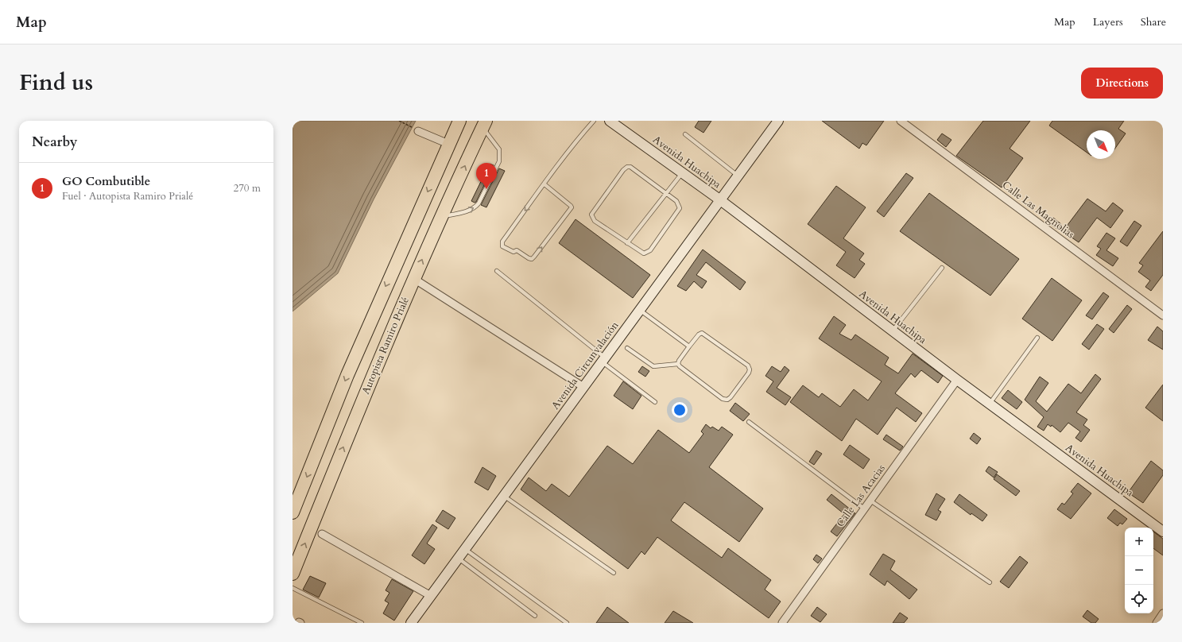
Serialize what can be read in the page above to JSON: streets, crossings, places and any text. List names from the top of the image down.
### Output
{
  "streets": {
    "highway": ["Autopista Ramiro Prialé"],
    "street": [
      "Avenida Huachipa",
      "Calle Las Magnolias",
      "Avenida Circunvalación",
      "Calle Las Acacias"
    ]
  },
  "crossings": [
    ["Avenida Huachipa", "Avenida Circunvalación"],
    ["Avenida Huachipa", "Calle Las Acacias"]
  ],
  "north": "bottom right",
  "page": {
    "header": "Map",
    "nav": ["Map", "Layers", "Share"],
    "title": "Find us",
    "buttons": "Directions",
    "heading": "Nearby",
    "list": [
      {
        "mark": "1",
        "name": "GO Combutible",
        "note": "Fuel · Autopista Ramiro Prialé",
        "value": "270 m"
      }
    ],
    "pins": "1",
    "map_buttons": ["+", "−"]
  }
}
